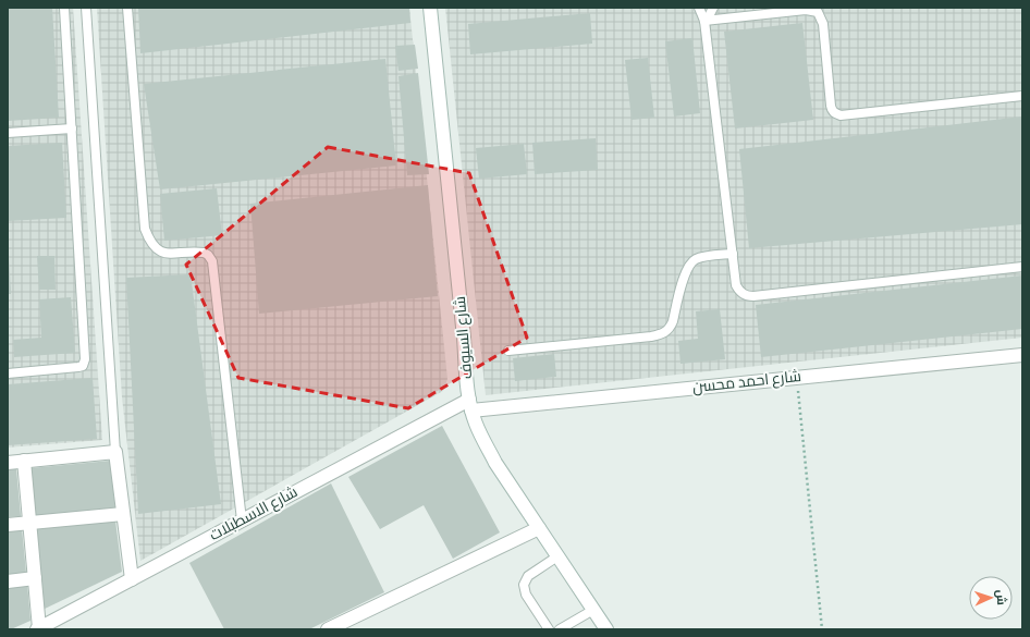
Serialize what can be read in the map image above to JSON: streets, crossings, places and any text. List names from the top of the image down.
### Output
{
  "streets": {
    "street": ["شارع السيوف", "شارع احمد محسن", "شارع الاسطبلات"]
  },
  "crossings": [
    ["شارع السيوف", "شارع احمد محسن"],
    ["شارع السيوف", "شارع الاسطبلات"],
    ["شارع احمد محسن", "شارع الاسطبلات"]
  ],
  "north": "right"
}
